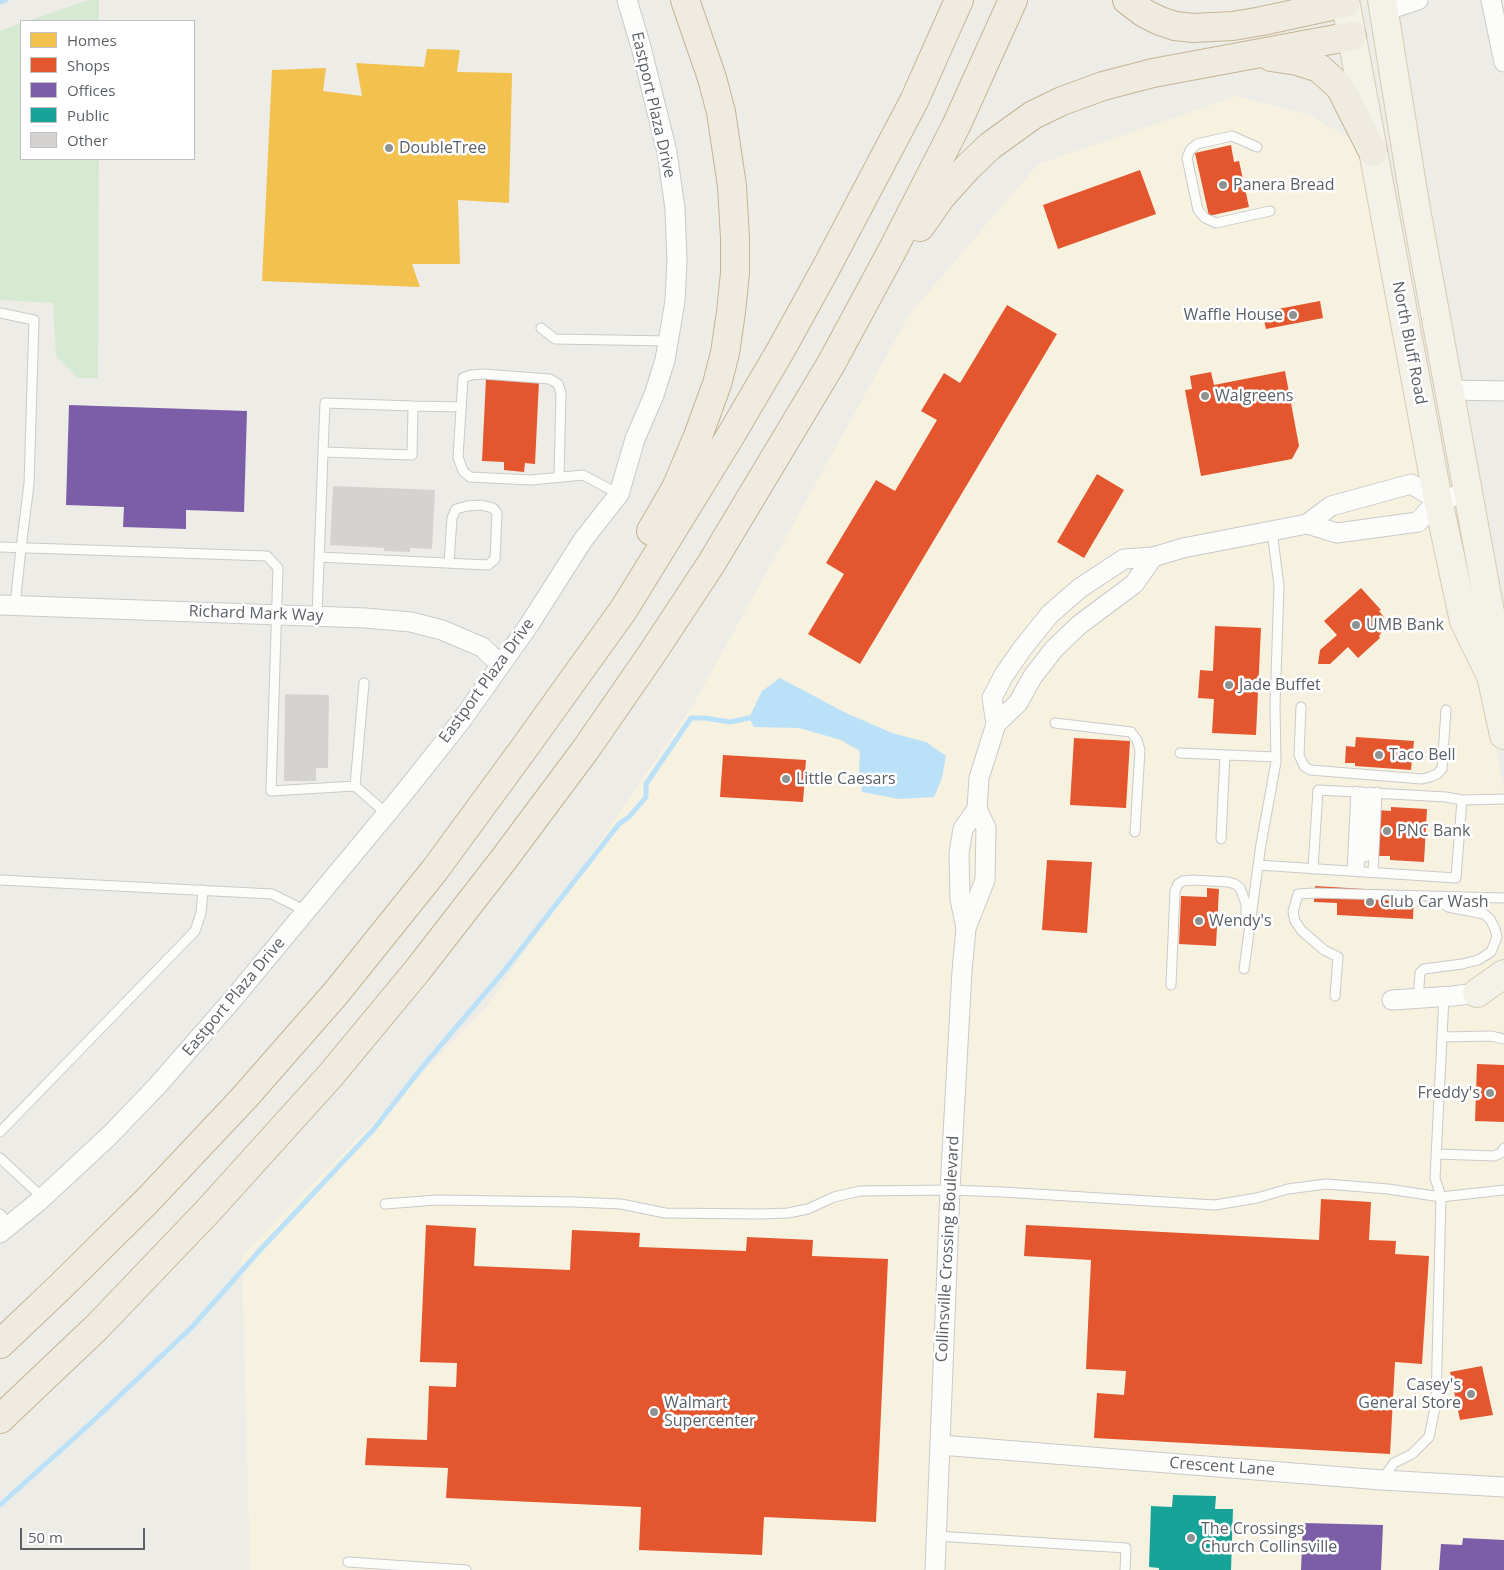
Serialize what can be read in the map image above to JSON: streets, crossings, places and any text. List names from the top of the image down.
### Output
{
  "streets": {
    "main road": ["North Bluff Road"],
    "street": [
      "Eastport Plaza Drive",
      "Richard Mark Way",
      "Collinsville Crossing Boulevard",
      "Crescent Lane"
    ]
  },
  "crossings": [
    ["Eastport Plaza Drive", "Richard Mark Way"],
    ["North Bluff Road", "Collinsville Crossing Boulevard"],
    ["Collinsville Crossing Boulevard", "Crescent Lane"]
  ],
  "places": [
    "DoubleTree",
    "Panera Bread",
    "Waffle House",
    "Walgreens",
    "UMB Bank",
    "Jade Buffet",
    "Taco Bell",
    "Little Caesars",
    "PNC Bank",
    "Club Car Wash",
    "Wendy's",
    "Freddy's",
    "Casey's General Store",
    "Walmart Supercenter",
    "The Crossings Church Collinsville"
  ],
  "legend": [
    "Homes",
    "Shops",
    "Offices",
    "Public",
    "Other"
  ],
  "scale_bar": "50 m"
}
